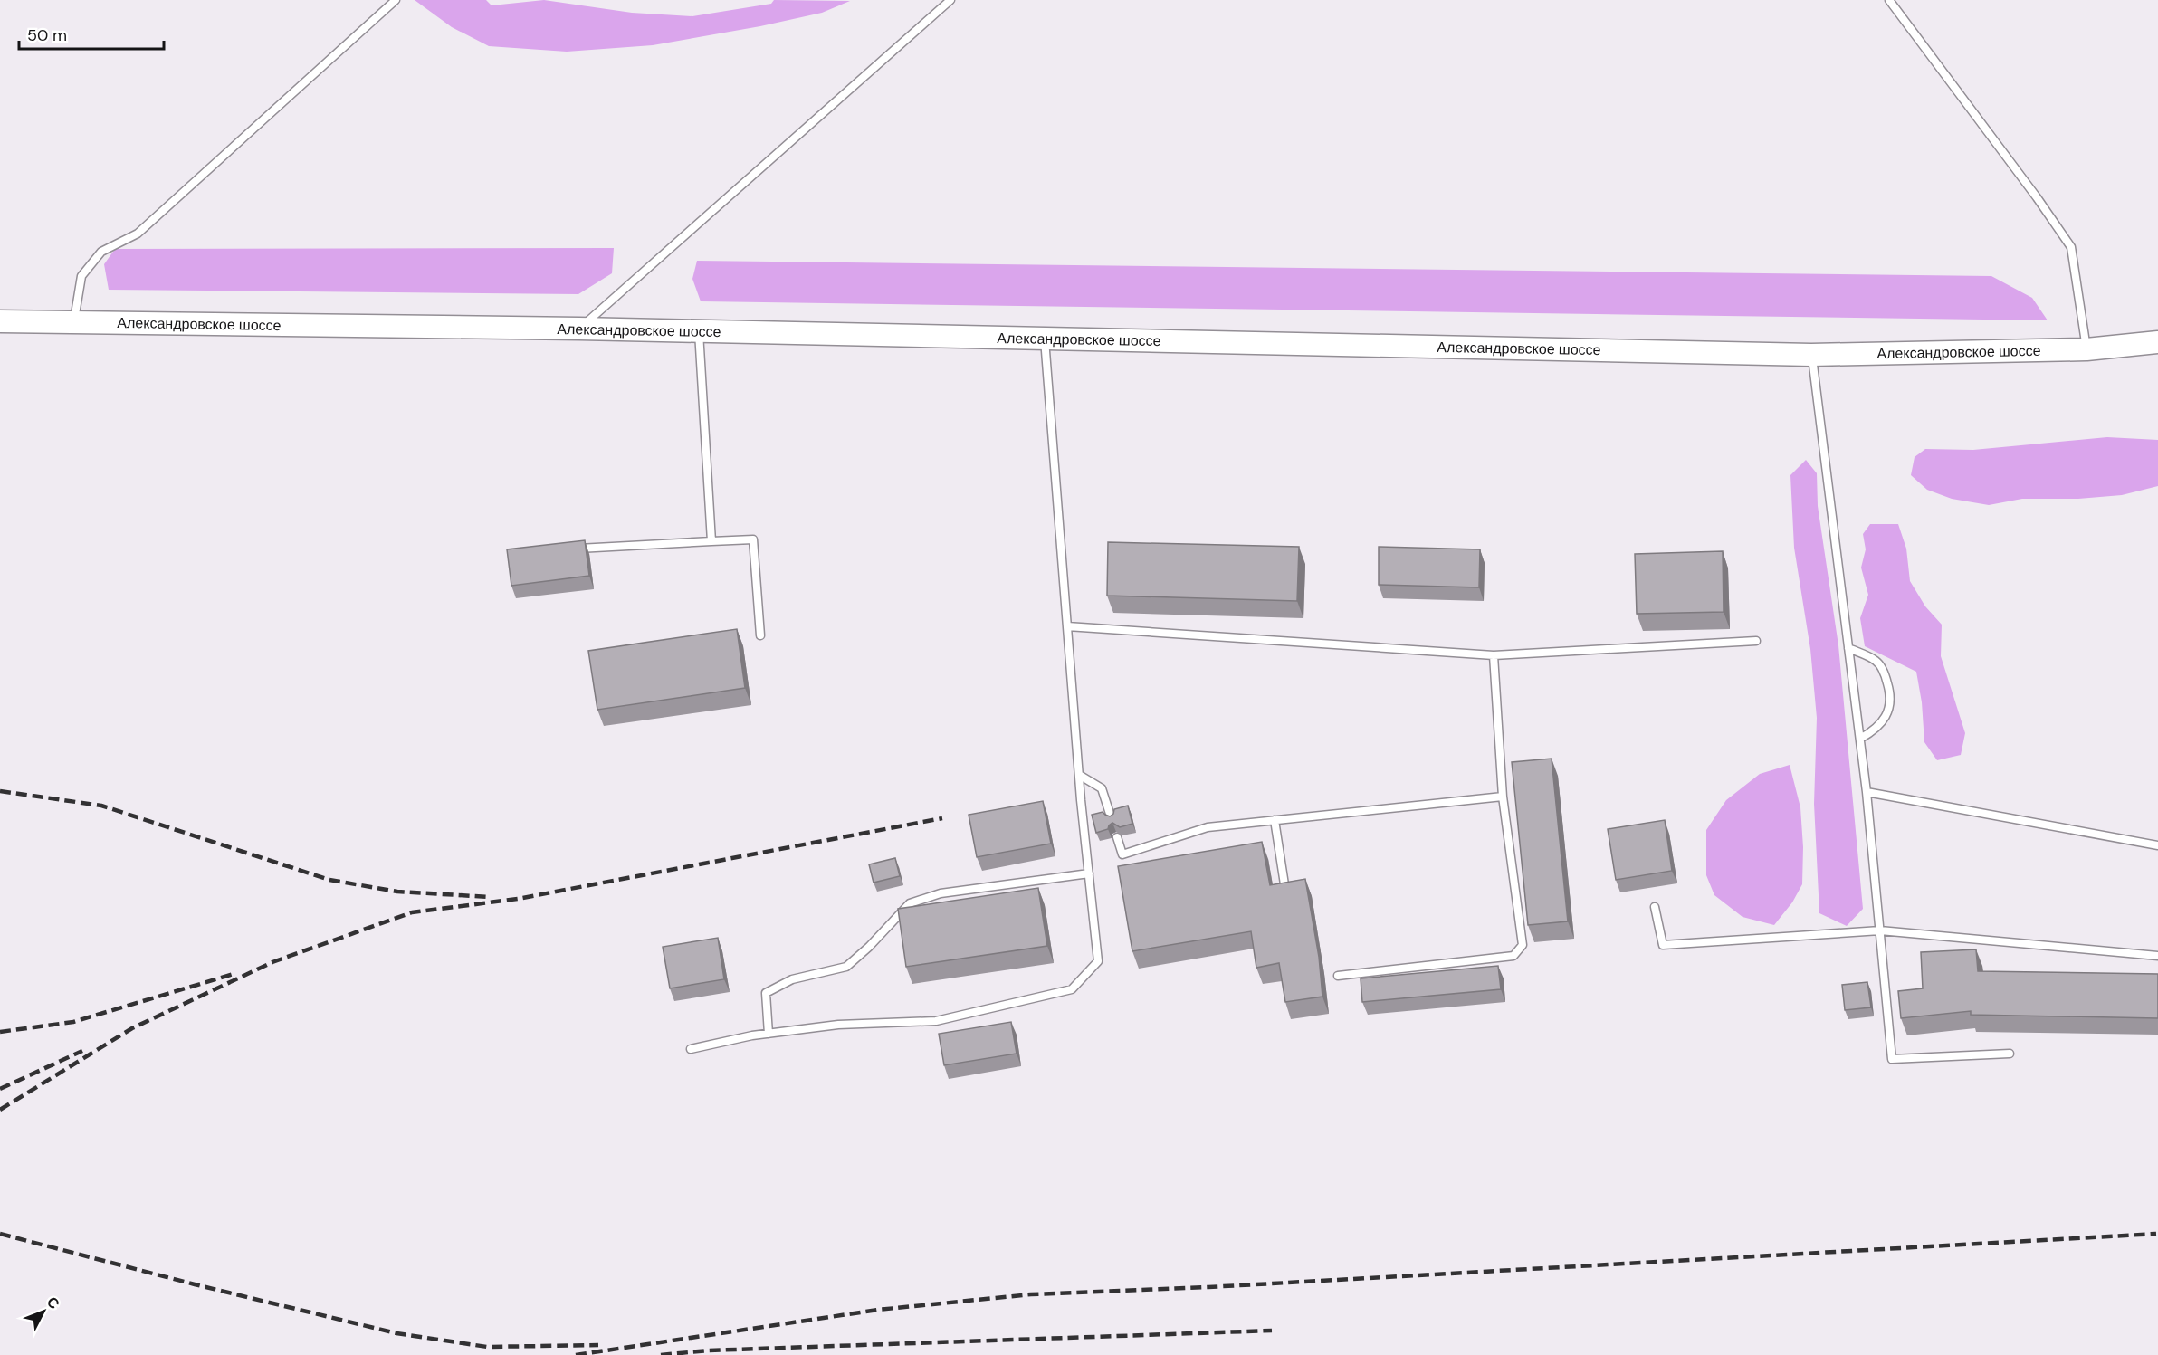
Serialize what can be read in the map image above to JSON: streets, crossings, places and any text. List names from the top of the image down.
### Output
{
  "streets": {
    "main road": ["Александровское шоссе"]
  },
  "scale_bar": "50 m",
  "north": "top right"
}
